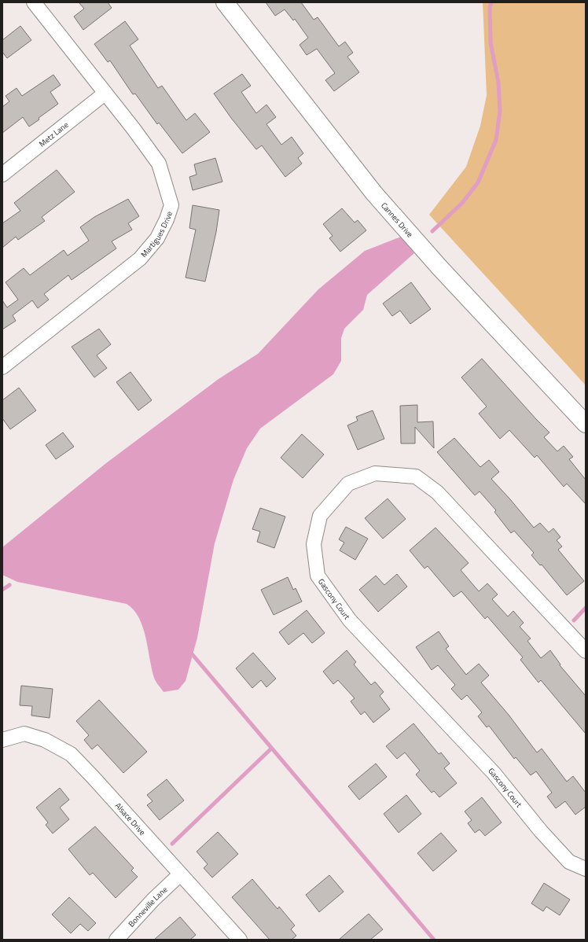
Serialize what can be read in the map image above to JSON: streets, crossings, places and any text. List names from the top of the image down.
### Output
{
  "streets": {
    "street": [
      "Metz Lane",
      "Cannes Drive",
      "Martigues Drive",
      "Gascony Court",
      "Alsace Drive",
      "Bonneville Lane"
    ]
  },
  "crossings": [
    ["Metz Lane", "Martigues Drive"],
    ["Alsace Drive", "Bonneville Lane"]
  ]
}
